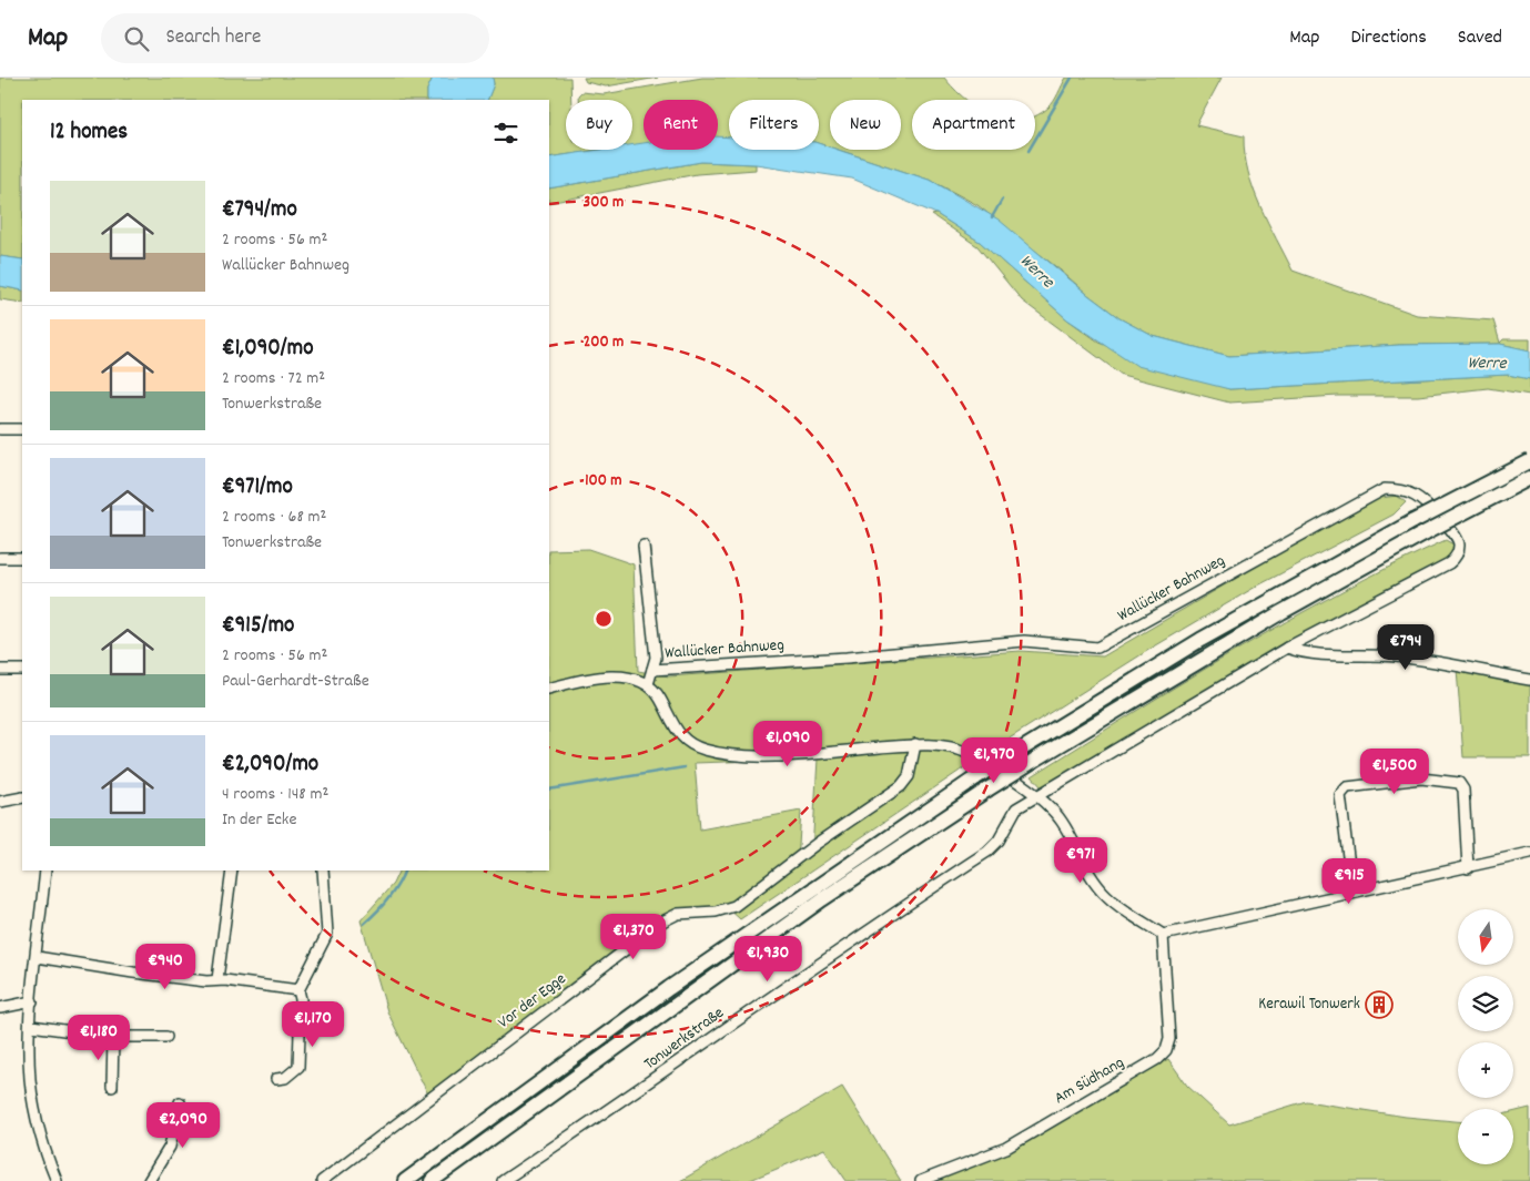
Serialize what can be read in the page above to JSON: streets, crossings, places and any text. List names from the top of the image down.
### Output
{
  "streets": {
    "street": [
      "Wallücker Bahnweg",
      "Vor der Egge",
      "Tonwerkstraße",
      "Am Südhang"
    ]
  },
  "crossings": [
    ["Wallücker Bahnweg", "Tonwerkstraße"]
  ],
  "water": ["Werre"],
  "places": {
    "building": ["Kerawil Tonwerk"]
  },
  "north": "bottom",
  "page": {
    "header": "Map",
    "search": "Search here",
    "nav": ["Map", "Directions", "Saved"],
    "chip": [
      "Buy",
      "Rent",
      "Filters",
      "New",
      "Apartment"
    ],
    "heading": "12 homes",
    "list": [
      {
        "name": "€794/mo",
        "note": "2 rooms · 56 m² · Wallücker Bahnweg"
      },
      {
        "name": "€1,090/mo",
        "note": "2 rooms · 72 m² · Tonwerkstraße"
      },
      {
        "name": "€971/mo",
        "note": "2 rooms · 68 m² · Tonwerkstraße"
      },
      {
        "name": "€915/mo",
        "note": "2 rooms · 56 m² · Paul-Gerhardt-Straße"
      },
      {
        "name": "€2,090/mo",
        "note": "4 rooms · 148 m² · In der Ecke"
      }
    ],
    "price": [
      "€794",
      "€1,090",
      "€1,970",
      "€1,500",
      "€971",
      "€915",
      "€1,370",
      "€1,930",
      "€940",
      "€1,170",
      "€1,180",
      "€2,090"
    ],
    "map_buttons": ["+", "−"]
  },
  "rings": ["300 m", "200 m", "100 m"]
}
